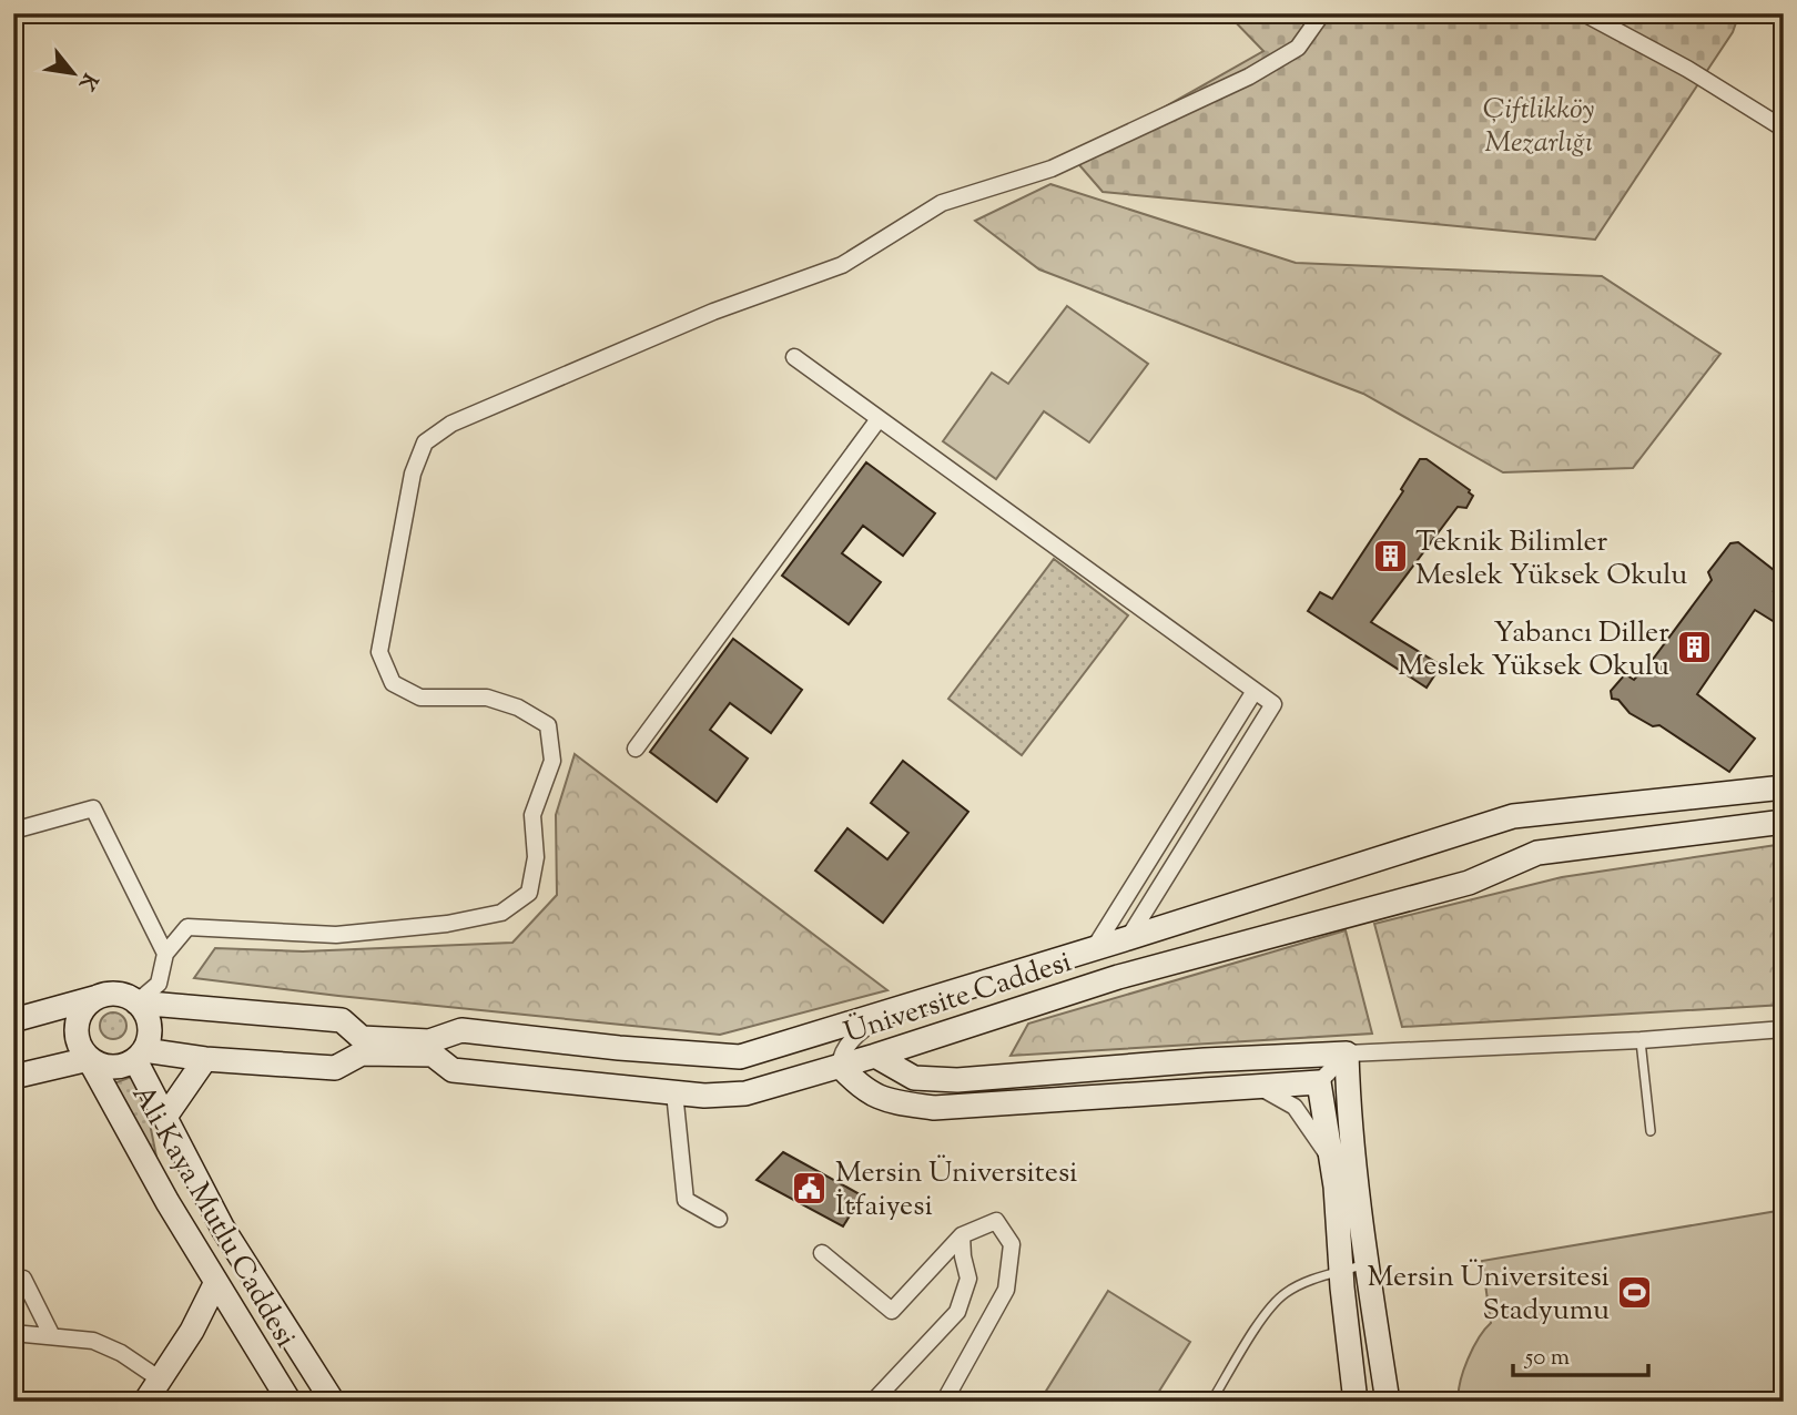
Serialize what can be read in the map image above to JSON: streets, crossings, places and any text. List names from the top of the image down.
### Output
{
  "streets": {
    "main road": ["Üniversite Caddesi", "Ali Kaya Mutlu Caddesi"]
  },
  "crossings": [
    ["Üniversite Caddesi", "Ali Kaya Mutlu Caddesi"]
  ],
  "parks": ["Çiftlikköy Mezarlığı"],
  "places": {
    "building": ["Teknik Bilimler Meslek Yüksek Okulu", "Yabancı Diller Meslek Yüksek Okulu"],
    "public building": ["Mersin Üniversitesi İtfaiyesi"],
    "sports": ["Mersin Üniversitesi Stadyumu"]
  },
  "scale_bar": "50 m",
  "north": "bottom right"
}
